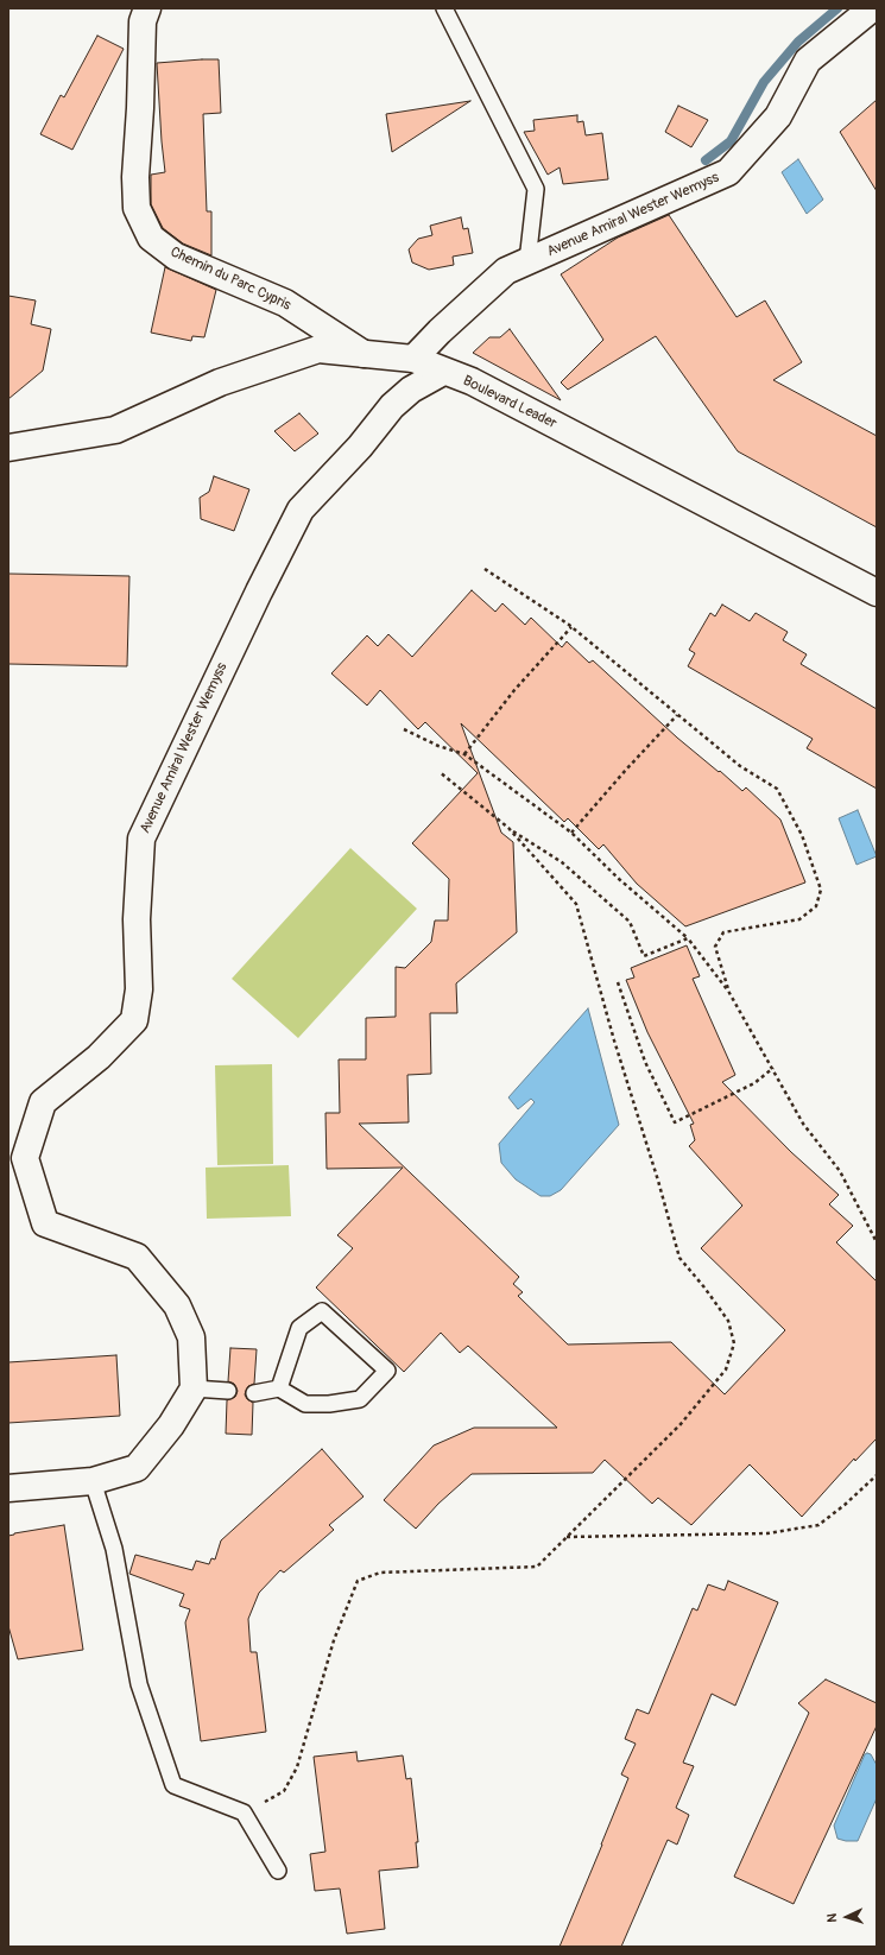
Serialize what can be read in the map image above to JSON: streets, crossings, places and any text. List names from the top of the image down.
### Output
{
  "streets": {
    "street": ["Avenue Amiral Wester Wemyss", "Chemin du Parc Cypris", "Boulevard Leader"]
  },
  "crossings": [
    ["Avenue Amiral Wester Wemyss", "Boulevard Leader"],
    ["Chemin du Parc Cypris", "Boulevard Leader"]
  ],
  "north": "left"
}
